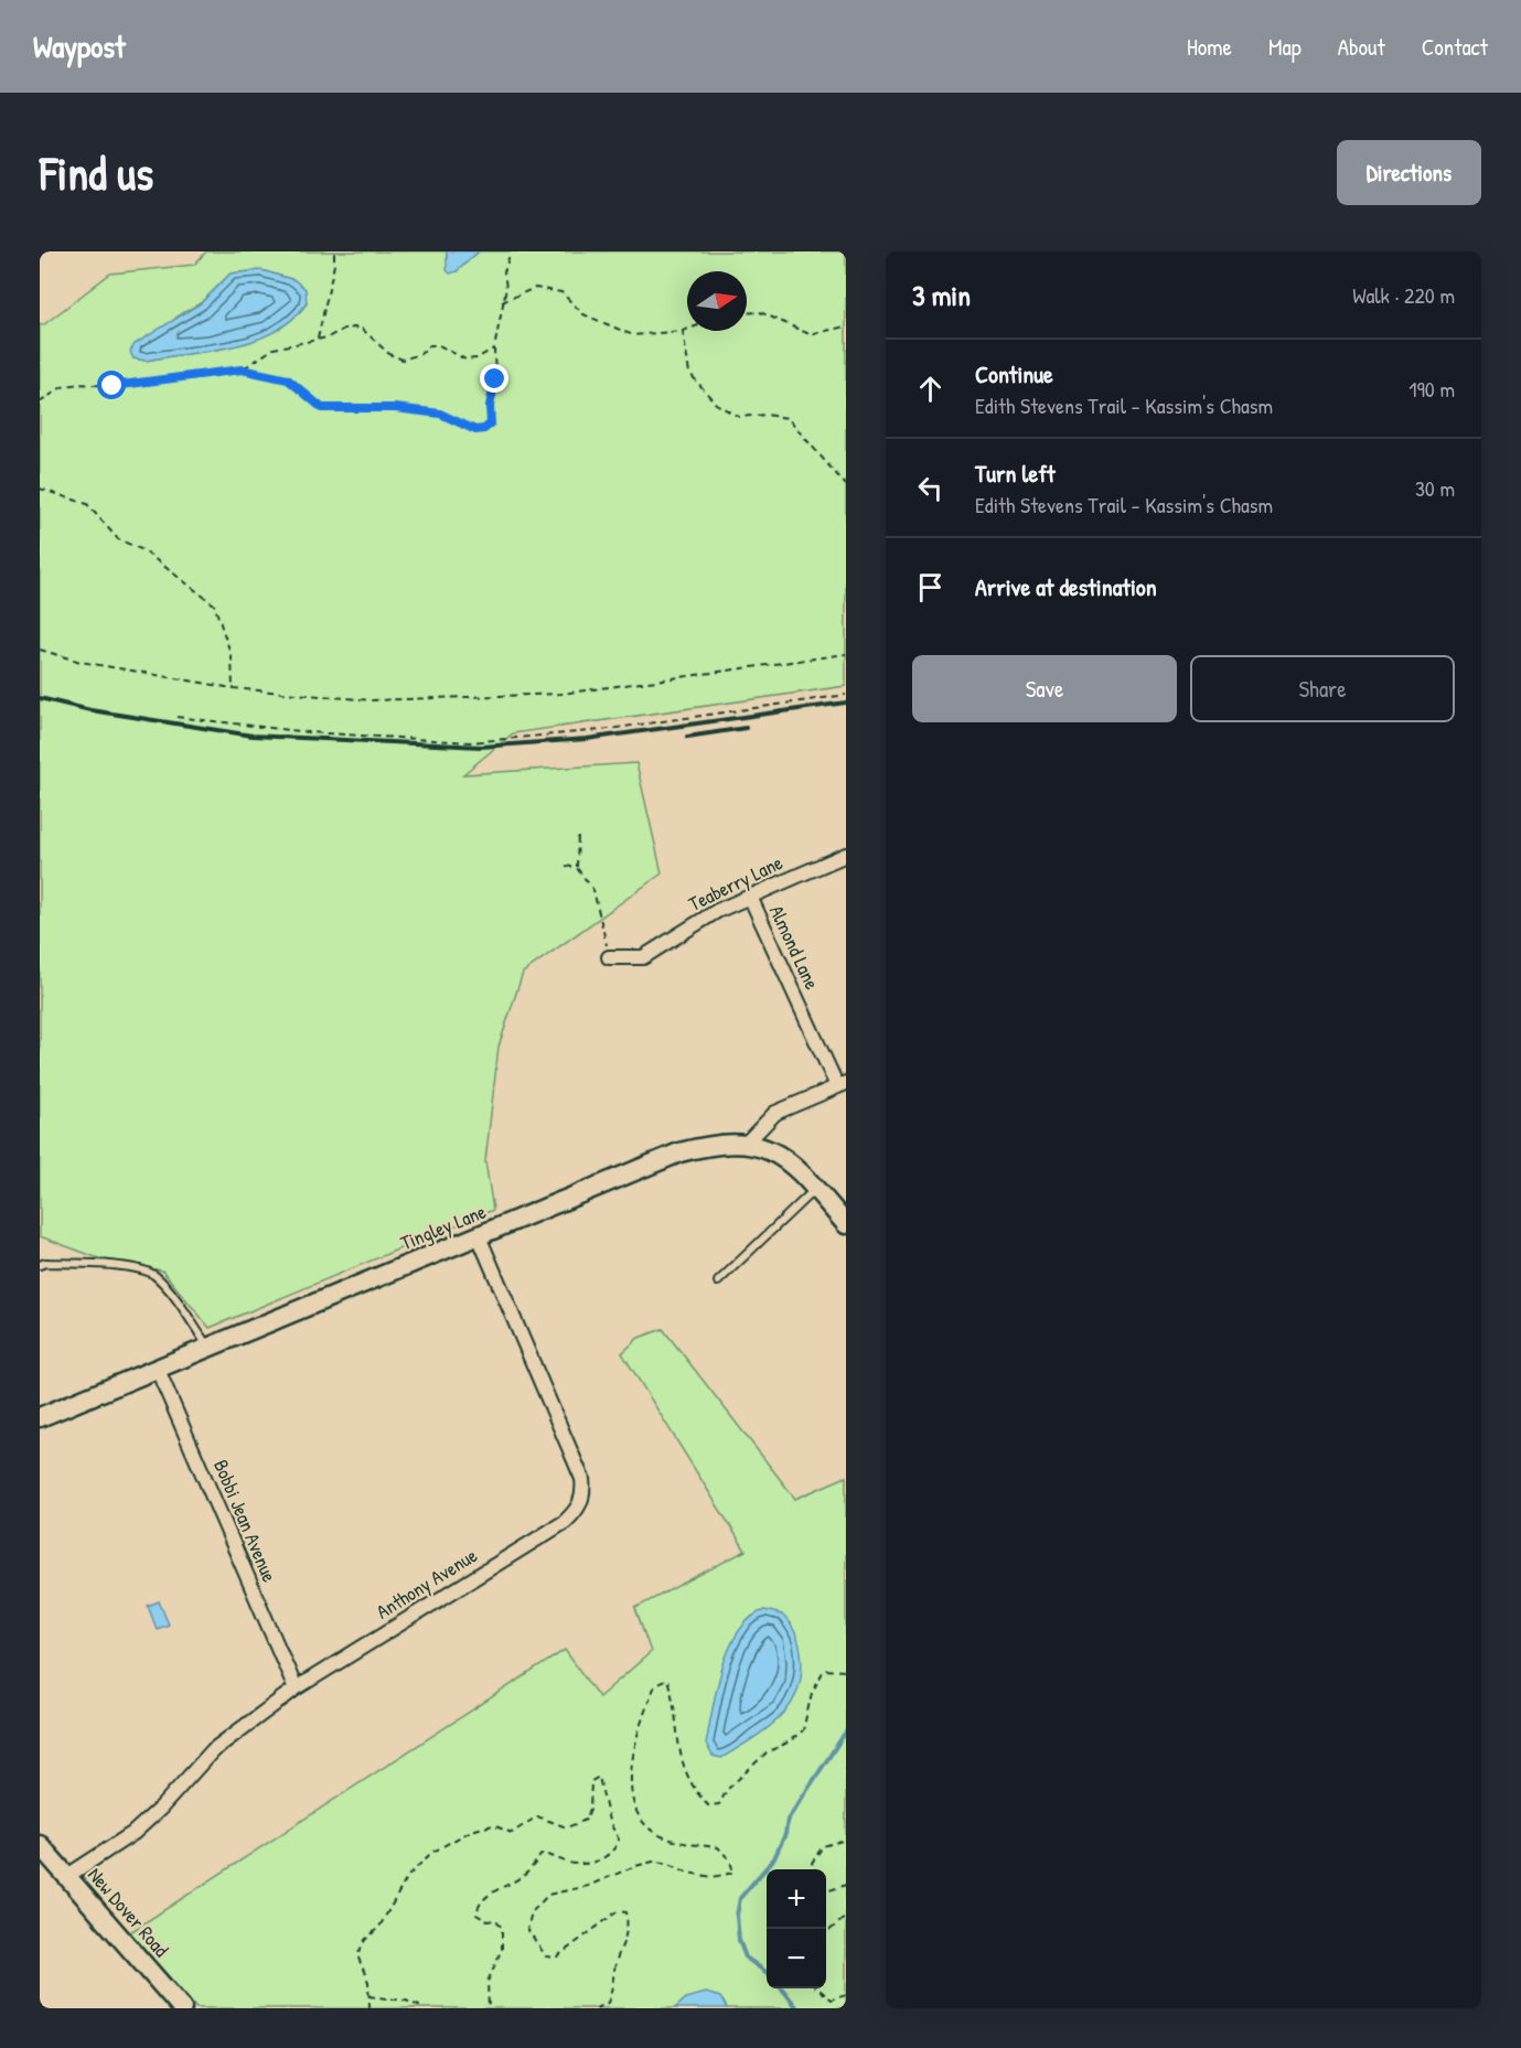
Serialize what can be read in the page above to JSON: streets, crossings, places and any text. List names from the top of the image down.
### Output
{
  "streets": {
    "street": [
      "Teaberry Lane",
      "Almond Lane",
      "Tingley Lane",
      "Bobbi Jean Avenue",
      "Anthony Avenue",
      "New Dover Road"
    ]
  },
  "crossings": [
    ["Teaberry Lane", "Almond Lane"],
    ["Tingley Lane", "Bobbi Jean Avenue"],
    ["Tingley Lane", "Anthony Avenue"],
    ["Bobbi Jean Avenue", "Anthony Avenue"],
    ["Anthony Avenue", "New Dover Road"]
  ],
  "north": "right",
  "page": {
    "header": "Waypost",
    "nav": [
      "Home",
      "Map",
      "About",
      "Contact"
    ],
    "buttons": [
      "Directions",
      ["Save", "Share"]
    ],
    "title": "Find us",
    "heading": ["3 min", "Walk · 220 m"],
    "list": [
      ["Continue", "Edith Stevens Trail - Kassim's Chasm", "190 m"],
      ["Turn left", "Edith Stevens Trail - Kassim's Chasm", "30 m"],
      "Arrive at destination"
    ],
    "map_buttons": ["+", "−"]
  }
}
